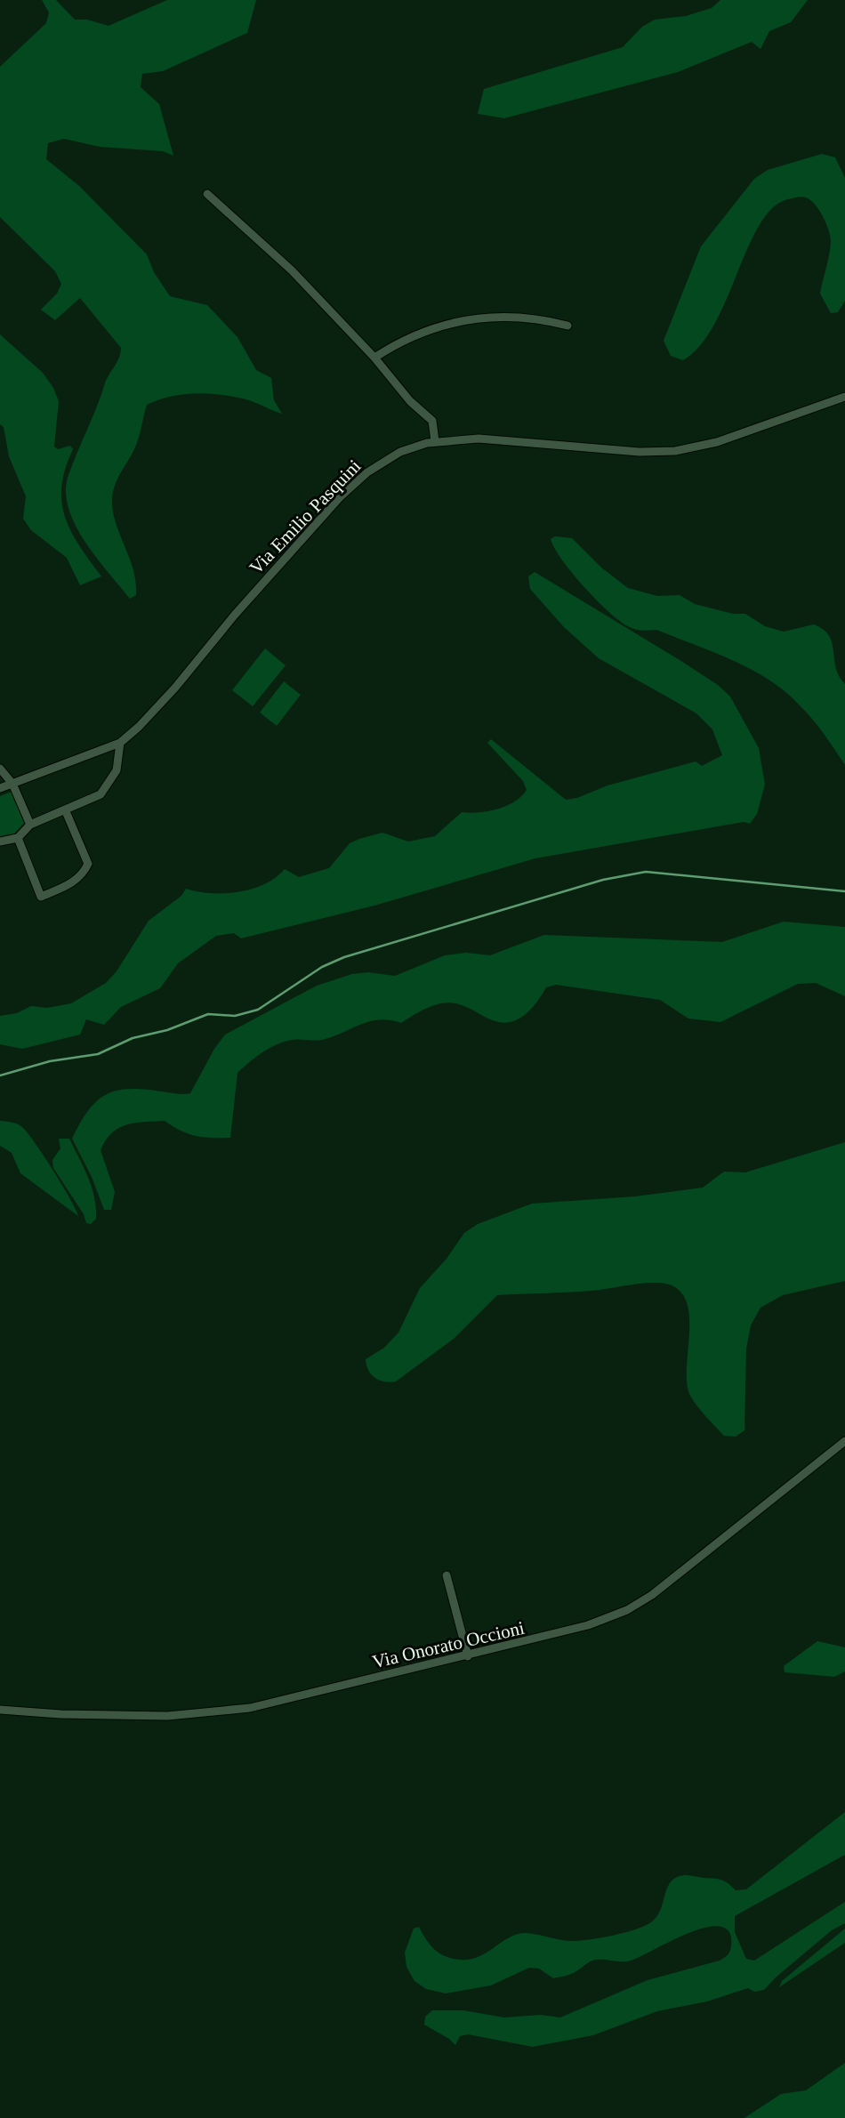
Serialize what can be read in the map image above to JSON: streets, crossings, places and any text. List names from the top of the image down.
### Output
{
  "streets": {
    "street": ["Via Emilio Pasquini", "Via Onorato Occioni"]
  }
}
